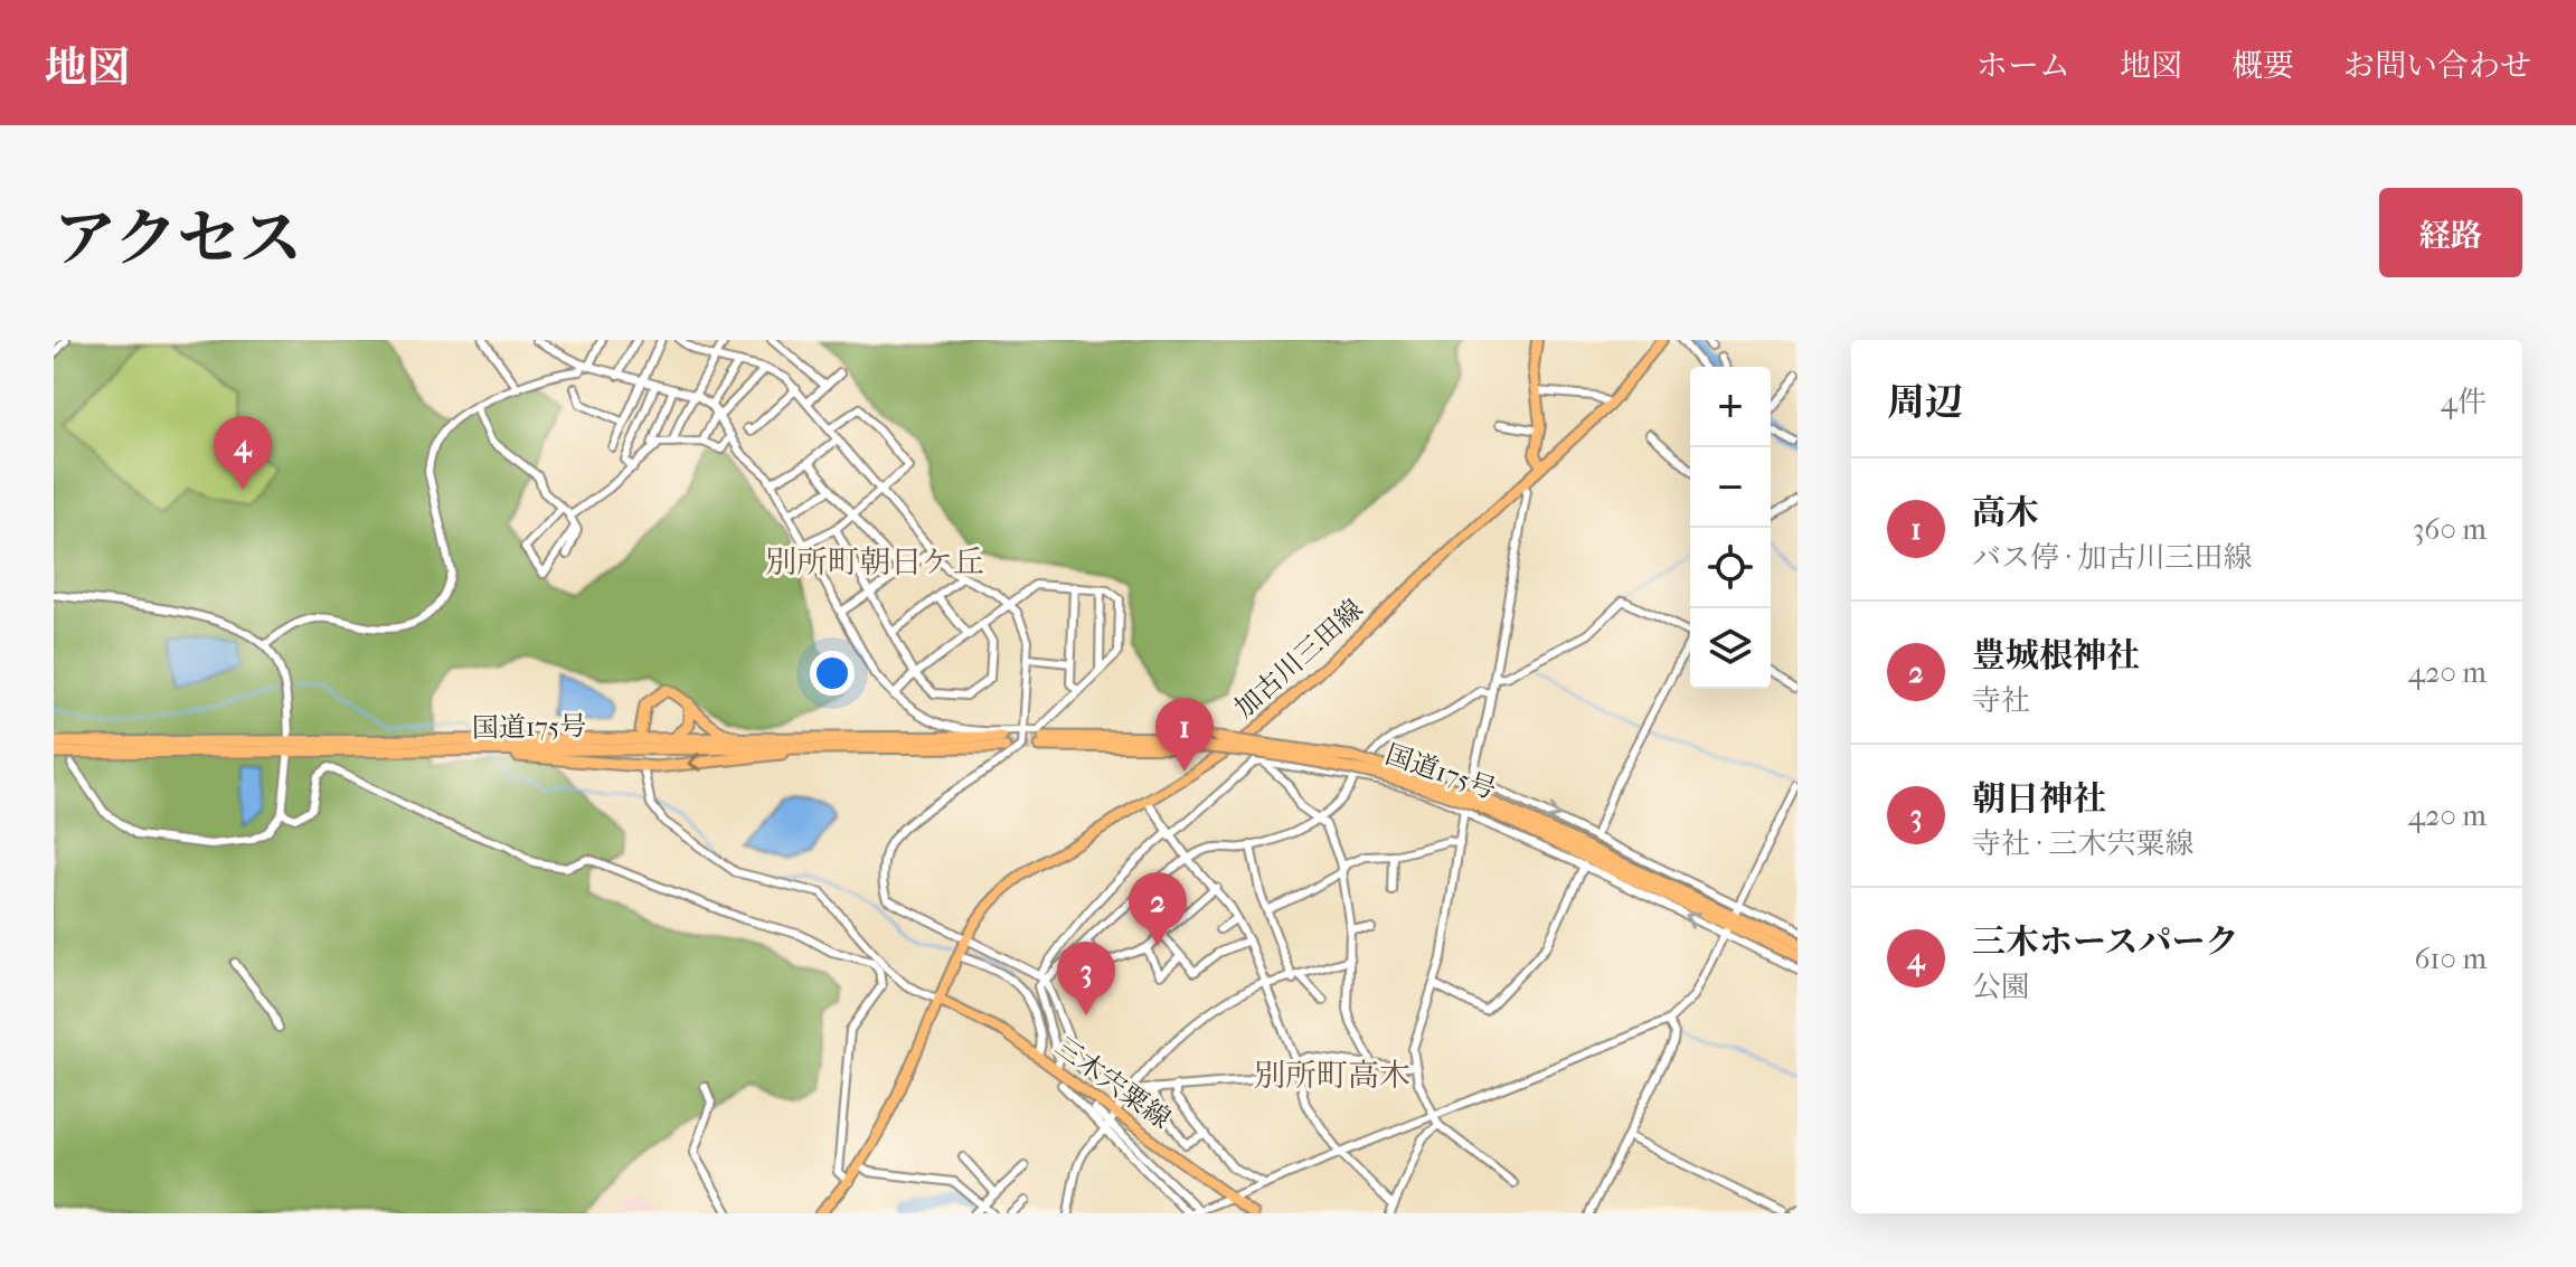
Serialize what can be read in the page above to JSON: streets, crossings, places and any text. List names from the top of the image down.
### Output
{
  "streets": {
    "highway": ["国道175号"],
    "main road": ["加古川三田線", "三木宍粟線"]
  },
  "crossings": [
    ["加古川三田線", "三木宍粟線"]
  ],
  "districts": ["別所町朝日ケ丘", "別所町高木"],
  "page": {
    "header": "地図",
    "nav": [
      "ホーム",
      "地図",
      "概要",
      "お問い合わせ"
    ],
    "title": "アクセス",
    "buttons": "経路",
    "heading": ["周辺", "4件"],
    "map_buttons": ["+", "−"],
    "pins": [
      "4",
      "1",
      "2",
      "3"
    ],
    "list": [
      {
        "mark": "1",
        "name": "高木",
        "note": "バス停 · 加古川三田線",
        "value": "360 m"
      },
      {
        "mark": "2",
        "name": "豊城根神社",
        "note": "寺社",
        "value": "420 m"
      },
      {
        "mark": "3",
        "name": "朝日神社",
        "note": "寺社 · 三木宍粟線",
        "value": "420 m"
      },
      {
        "mark": "4",
        "name": "三木ホースパーク",
        "note": "公園",
        "value": "610 m"
      }
    ]
  }
}
